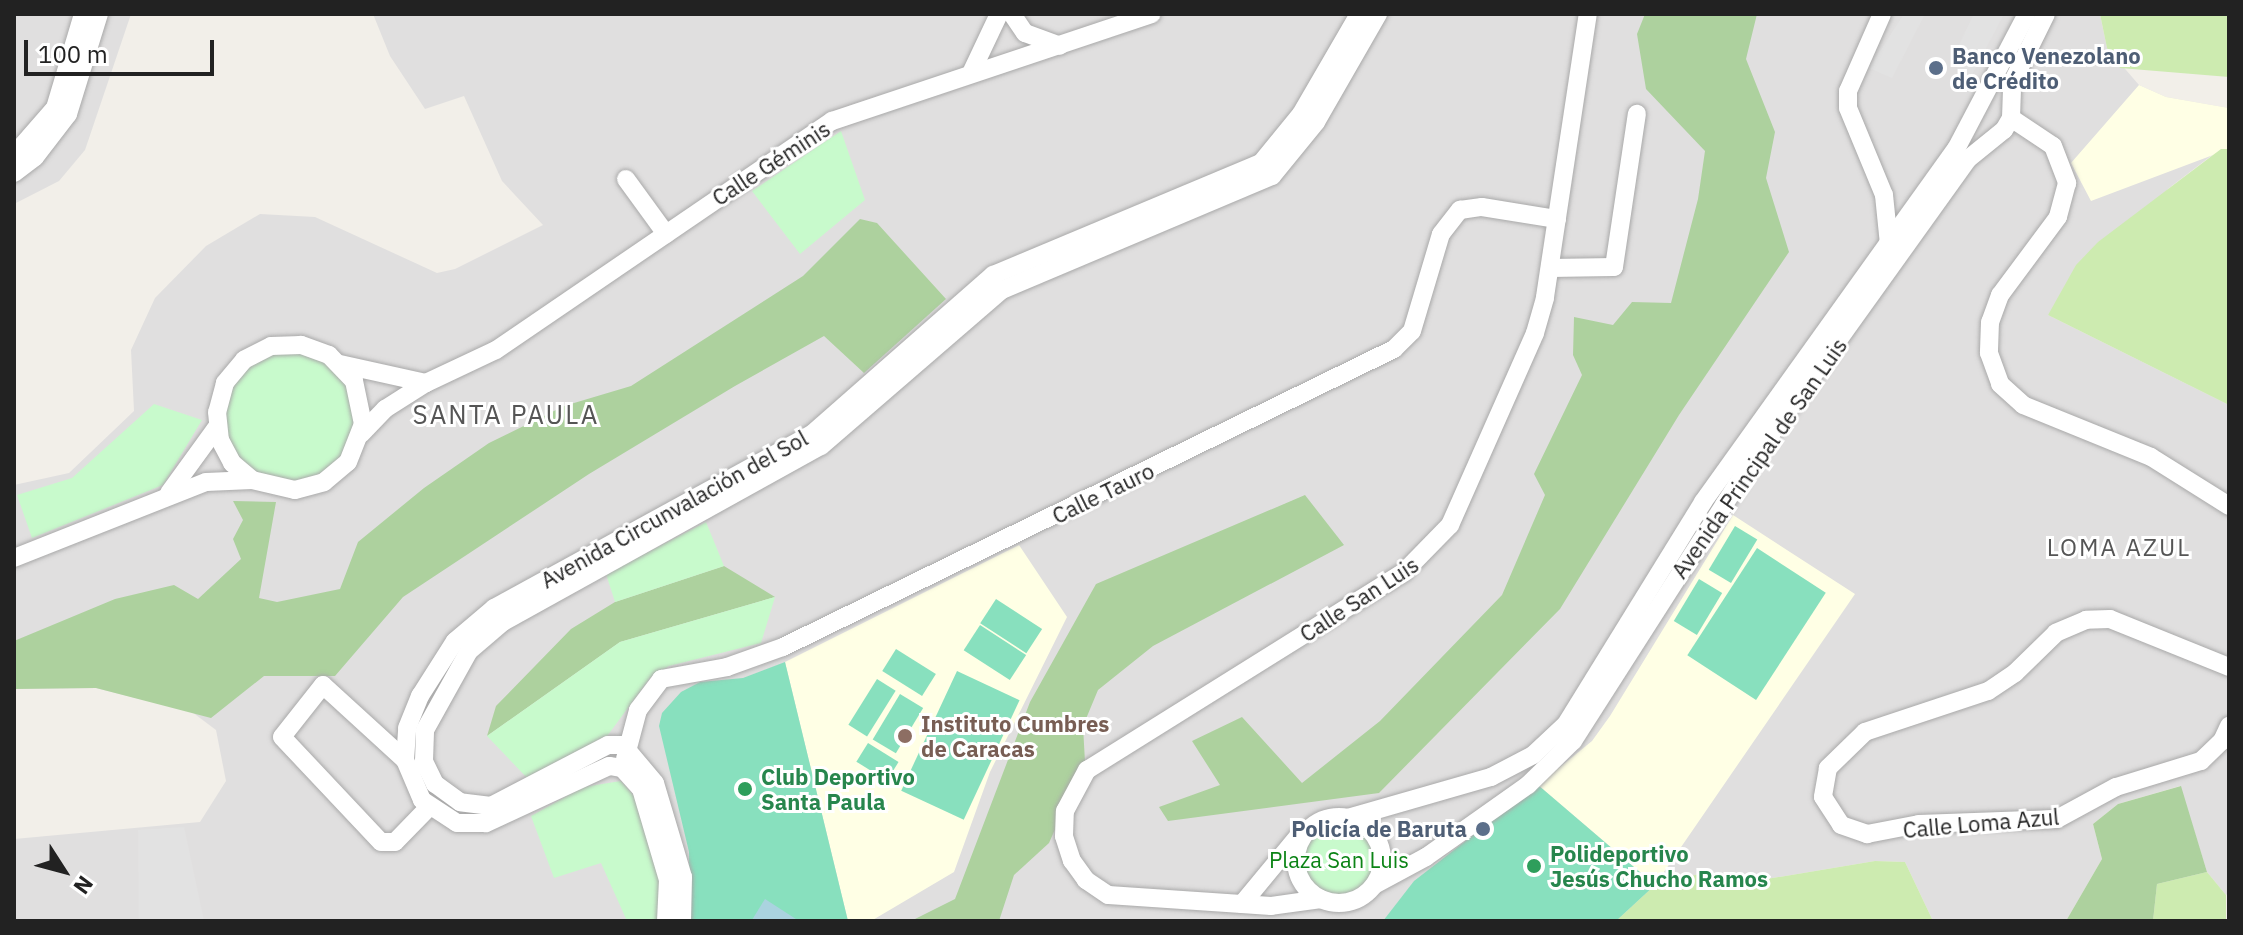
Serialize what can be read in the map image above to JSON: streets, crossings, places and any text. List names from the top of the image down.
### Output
{
  "streets": {
    "street": [
      "Calle Géminis",
      "Avenida Principal de San Luis",
      "Calle Tauro",
      "Avenida Circunvalación del Sol",
      "Calle San Luis",
      "Calle Loma Azul"
    ]
  },
  "crossings": [
    ["Avenida Principal de San Luis", "Calle San Luis"],
    ["Calle Tauro", "Avenida Circunvalación del Sol"],
    ["Calle Tauro", "Calle San Luis"]
  ],
  "districts": ["SANTA PAULA", "LOMA AZUL"],
  "parks": ["Plaza San Luis"],
  "places": [
    "Banco Venezolano de Crédito",
    "Instituto Cumbres de Caracas",
    "Club Deportivo Santa Paula",
    "Policía de Baruta",
    "Polideportivo Jesús Chucho Ramos"
  ],
  "scale_bar": "100 m",
  "north": "bottom right"
}
